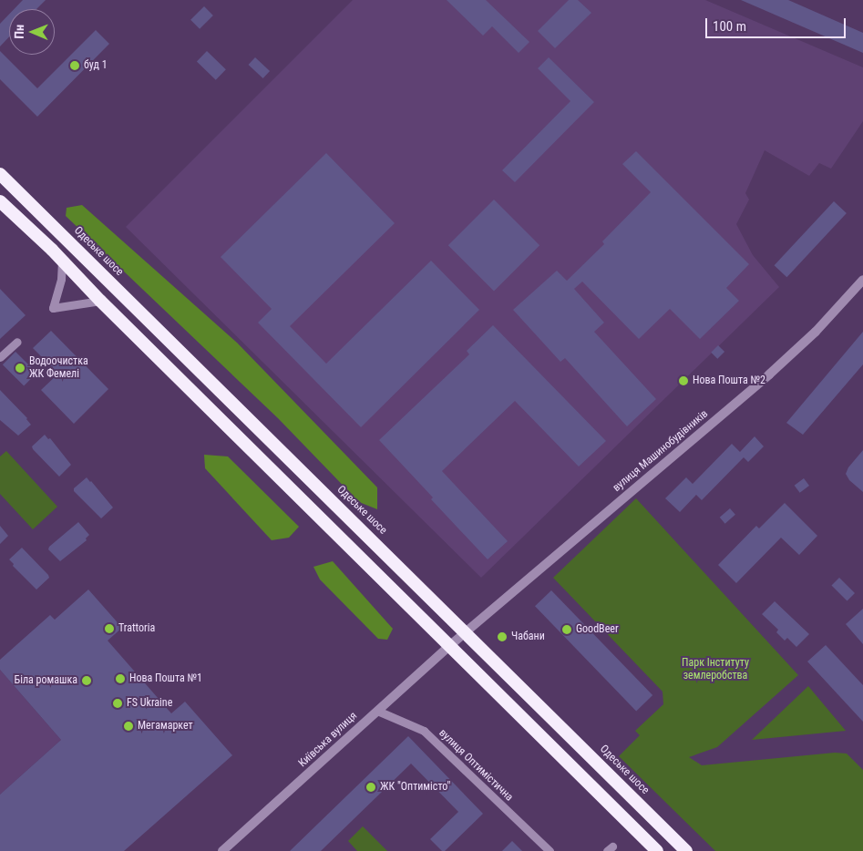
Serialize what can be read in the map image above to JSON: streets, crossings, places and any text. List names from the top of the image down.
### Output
{
  "streets": {
    "highway": ["Одеське шосе"],
    "street": ["вулиця Машинобудівників", "Київська вулиця", "вулиця Оптимістична"]
  },
  "crossings": [
    ["Одеське шосе", "вулиця Машинобудівників"],
    ["вулиця Машинобудівників", "Київська вулиця"],
    ["Київська вулиця", "вулиця Оптимістична"]
  ],
  "parks": ["Парк Інституту землеробства"],
  "places": [
    "буд 1",
    "Водоочистка ЖК Фемелі",
    "Нова Пошта №2",
    "Trattoria",
    "GoodBeer",
    "Чабани",
    "Нова Пошта №1",
    "Біла ромашка",
    "FS Ukraine",
    "Мегамаркет",
    "ЖК \"Оптимісто\""
  ],
  "scale_bar": "100 m",
  "north": "left"
}
